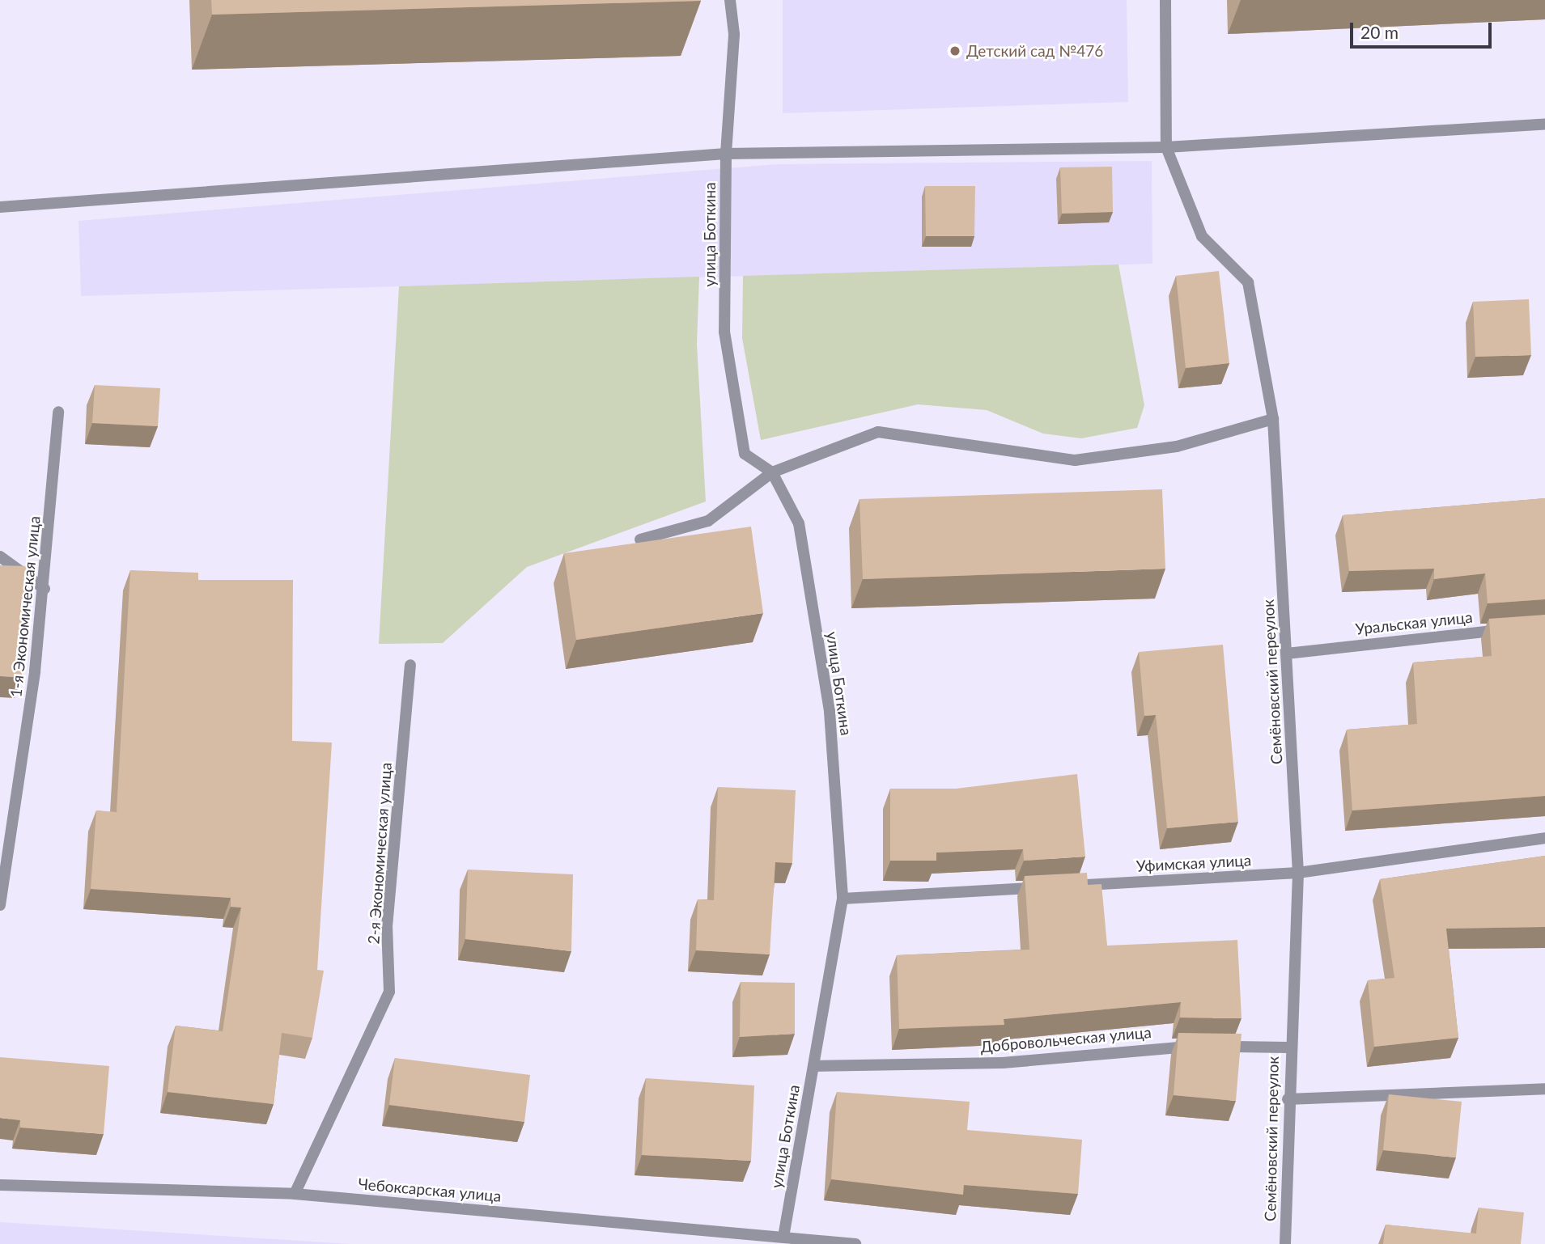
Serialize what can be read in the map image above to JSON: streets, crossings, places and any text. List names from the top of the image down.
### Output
{
  "streets": {
    "street": [
      "улица Боткина",
      "1-я Экономическая улица",
      "Уральская улица",
      "Семёновский переулок",
      "2-я Экономическая улица",
      "Уфимская улица",
      "Добровольческая улица",
      "Чебоксарская улица"
    ]
  },
  "crossings": [
    ["улица Боткина", "Добровольческая улица"],
    ["улица Боткина", "Чебоксарская улица"],
    ["Уральская улица", "Семёновский переулок"],
    ["Семёновский переулок", "Уфимская улица"],
    ["Семёновский переулок", "Добровольческая улица"],
    ["2-я Экономическая улица", "Чебоксарская улица"]
  ],
  "places": ["Детский сад №476"],
  "scale_bar": "20 m"
}
